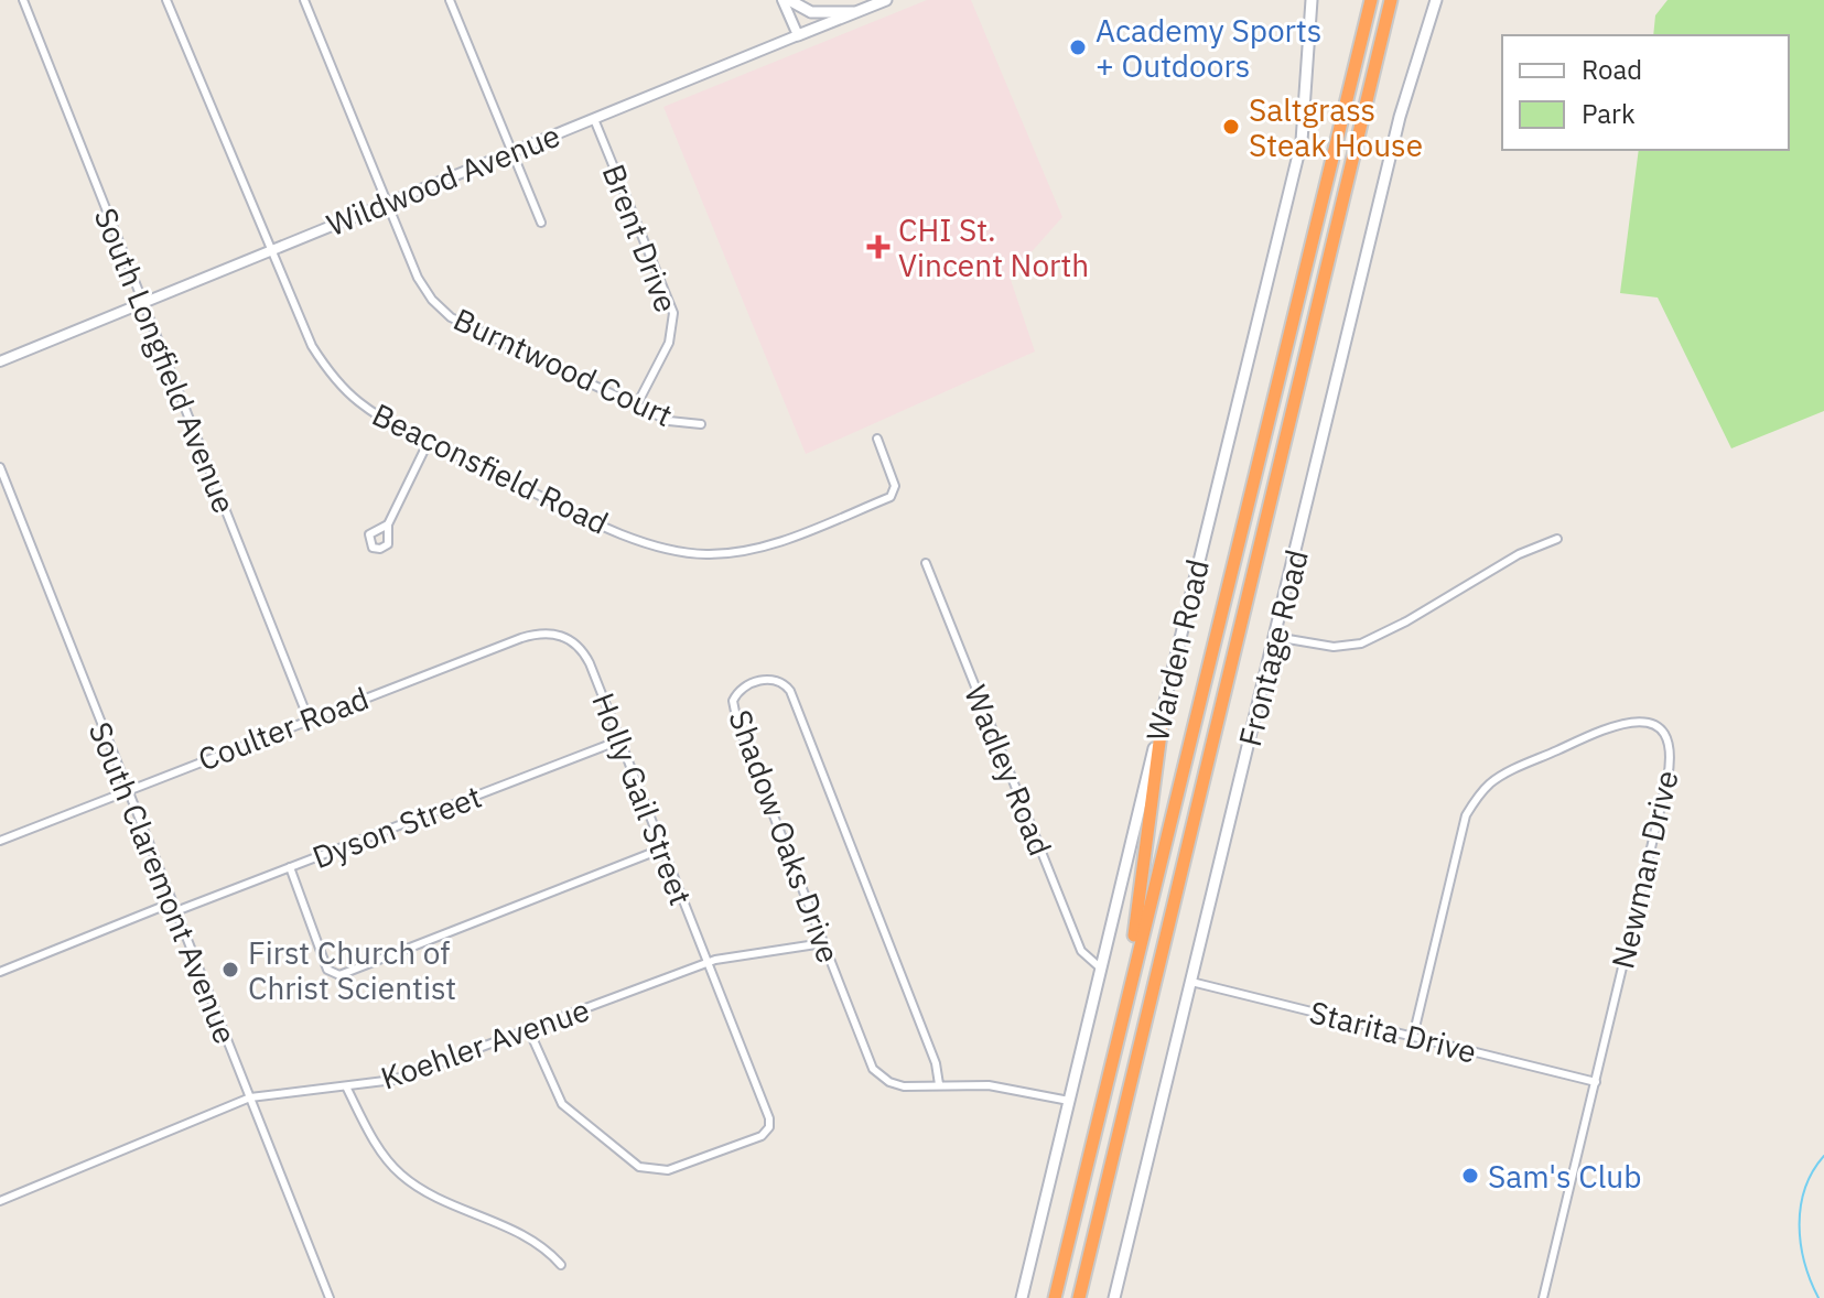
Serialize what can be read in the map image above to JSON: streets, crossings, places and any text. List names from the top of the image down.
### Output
{
  "streets": {
    "main road": ["Wildwood Avenue", "Frontage Road", "Warden Road"],
    "street": [
      "Brent Drive",
      "South Longfield Avenue",
      "Burntwood Court",
      "Beaconsfield Road",
      "Coulter Road",
      "Wadley Road",
      "Holly Gail Street",
      "Dyson Street",
      "Shadow Oaks Drive",
      "Newman Drive",
      "South Claremont Avenue",
      "Starita Drive",
      "Koehler Avenue"
    ]
  },
  "crossings": [
    ["Wildwood Avenue", "Brent Drive"],
    ["Wildwood Avenue", "South Longfield Avenue"],
    ["Wildwood Avenue", "Burntwood Court"],
    ["Wildwood Avenue", "Beaconsfield Road"],
    ["Brent Drive", "Burntwood Court"],
    ["South Longfield Avenue", "Coulter Road"],
    ["Frontage Road", "Starita Drive"],
    ["Warden Road", "Wadley Road"],
    ["Warden Road", "Shadow Oaks Drive"],
    ["Coulter Road", "Holly Gail Street"],
    ["Coulter Road", "South Claremont Avenue"],
    ["Holly Gail Street", "Dyson Street"],
    ["Holly Gail Street", "Koehler Avenue"],
    ["Dyson Street", "South Claremont Avenue"],
    ["Shadow Oaks Drive", "Koehler Avenue"],
    ["Newman Drive", "Starita Drive"],
    ["South Claremont Avenue", "Koehler Avenue"]
  ],
  "places": {
    "other": [
      "Academy Sports + Outdoors",
      "Saltgrass Steak House",
      "First Church of Christ Scientist",
      "Sam's Club"
    ],
    "health": ["CHI St. Vincent North"]
  },
  "legend": ["Road", "Park"]
}
